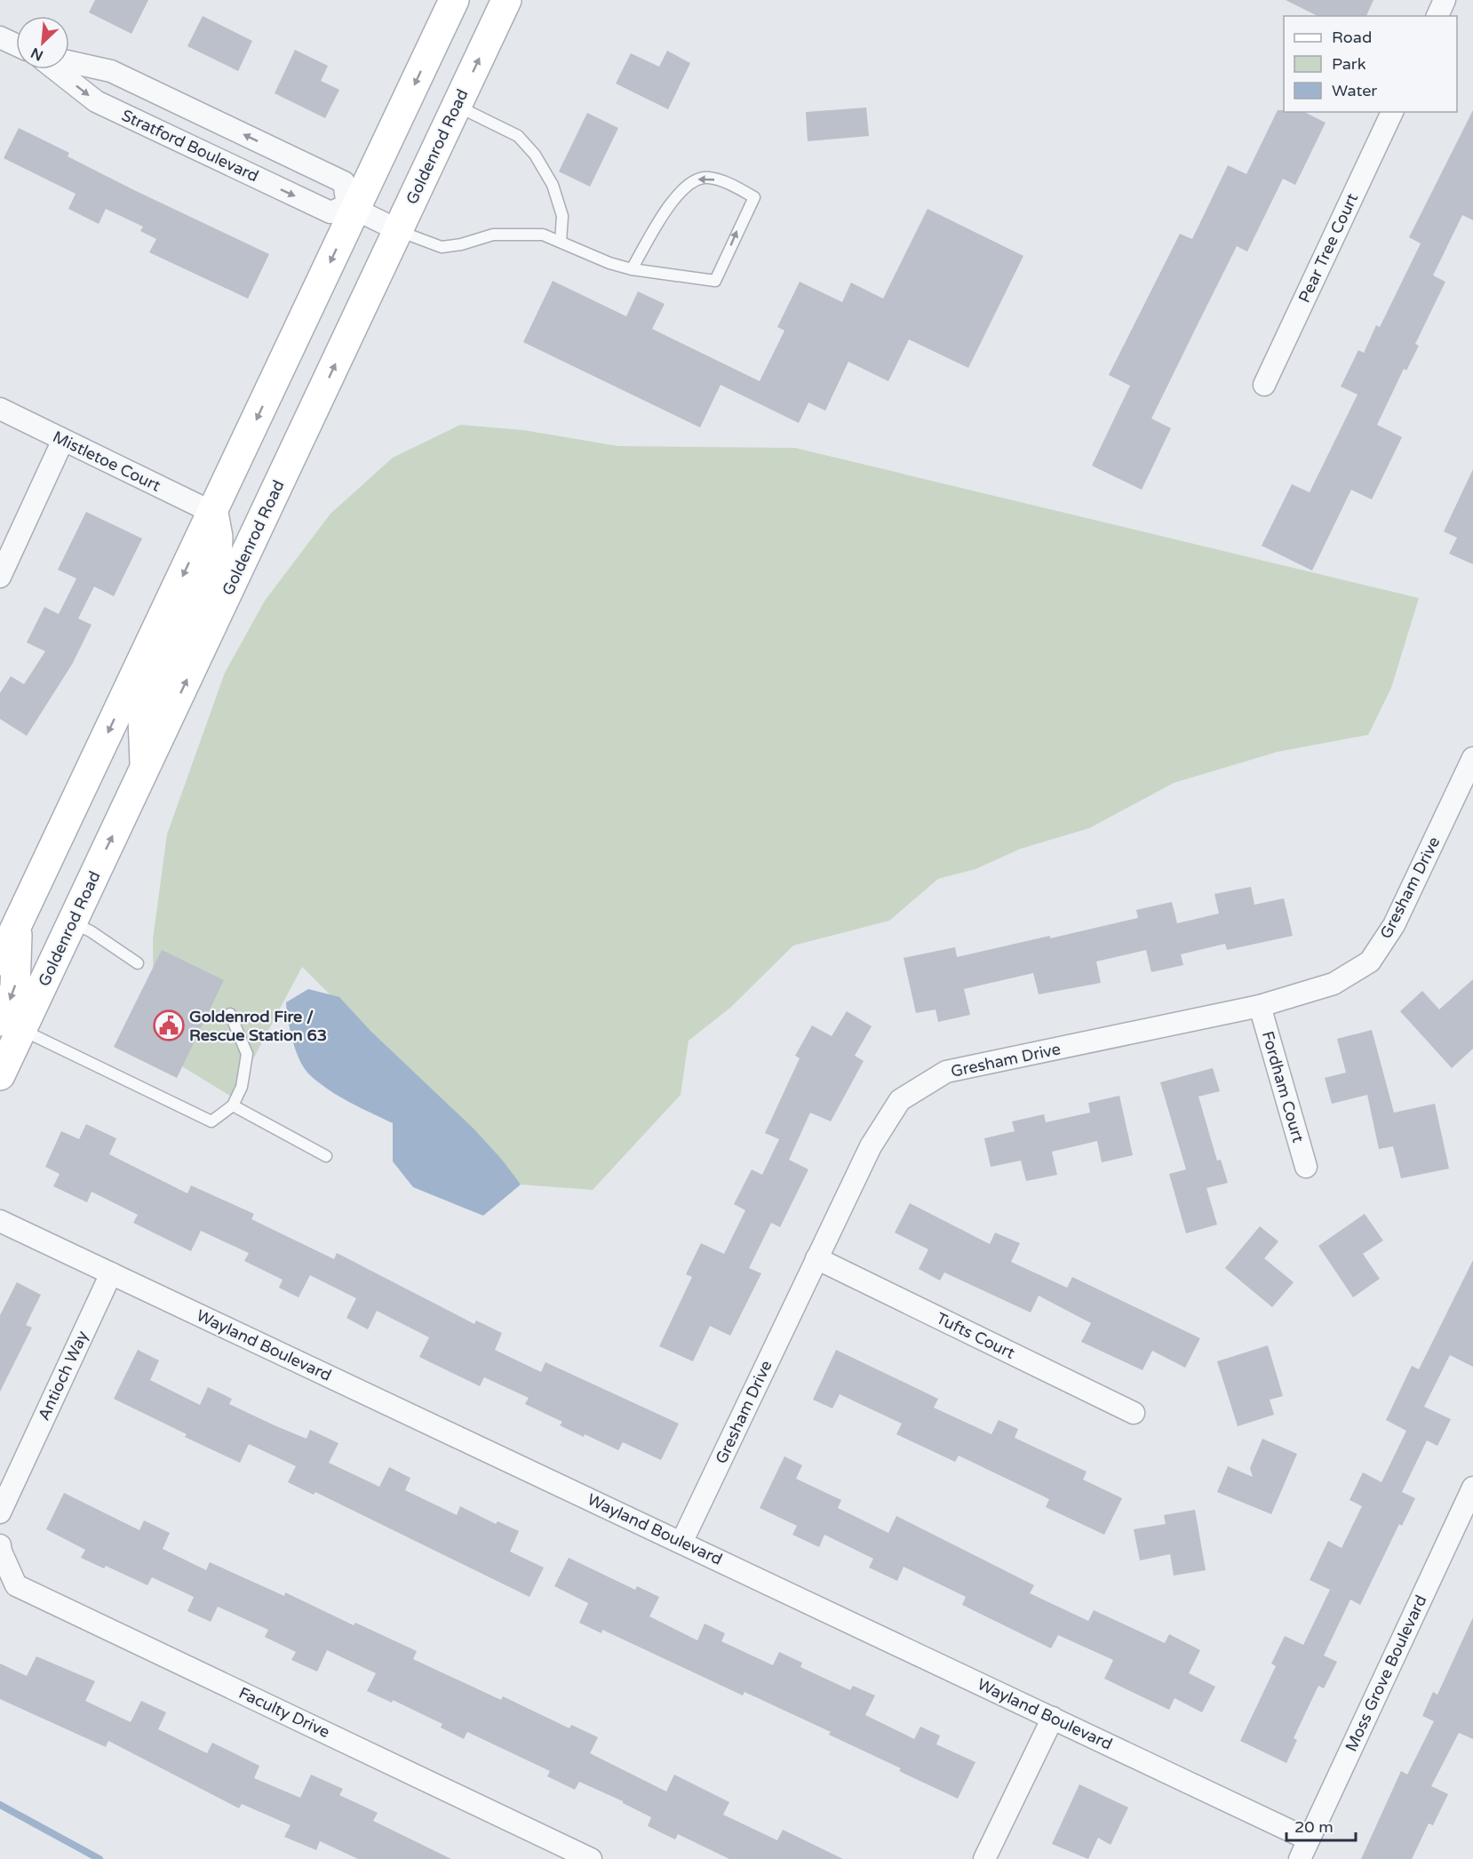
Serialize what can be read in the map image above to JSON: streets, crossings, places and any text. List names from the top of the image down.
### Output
{
  "streets": {
    "main road": ["Goldenrod Road"],
    "street": [
      "Stratford Boulevard",
      "Pear Tree Court",
      "Mistletoe Court",
      "Gresham Drive",
      "Fordham Court",
      "Tufts Court",
      "Wayland Boulevard",
      "Antioch Way",
      "Moss Grove Boulevard",
      "Faculty Drive"
    ]
  },
  "crossings": [
    ["Gresham Drive", "Fordham Court"],
    ["Gresham Drive", "Tufts Court"],
    ["Gresham Drive", "Wayland Boulevard"],
    ["Wayland Boulevard", "Antioch Way"],
    ["Wayland Boulevard", "Moss Grove Boulevard"]
  ],
  "places": {
    "public building": ["Goldenrod Fire / Rescue Station 63"]
  },
  "legend": ["Road", "Park", "Water"],
  "scale_bar": "20 m",
  "north": "bottom left"
}
